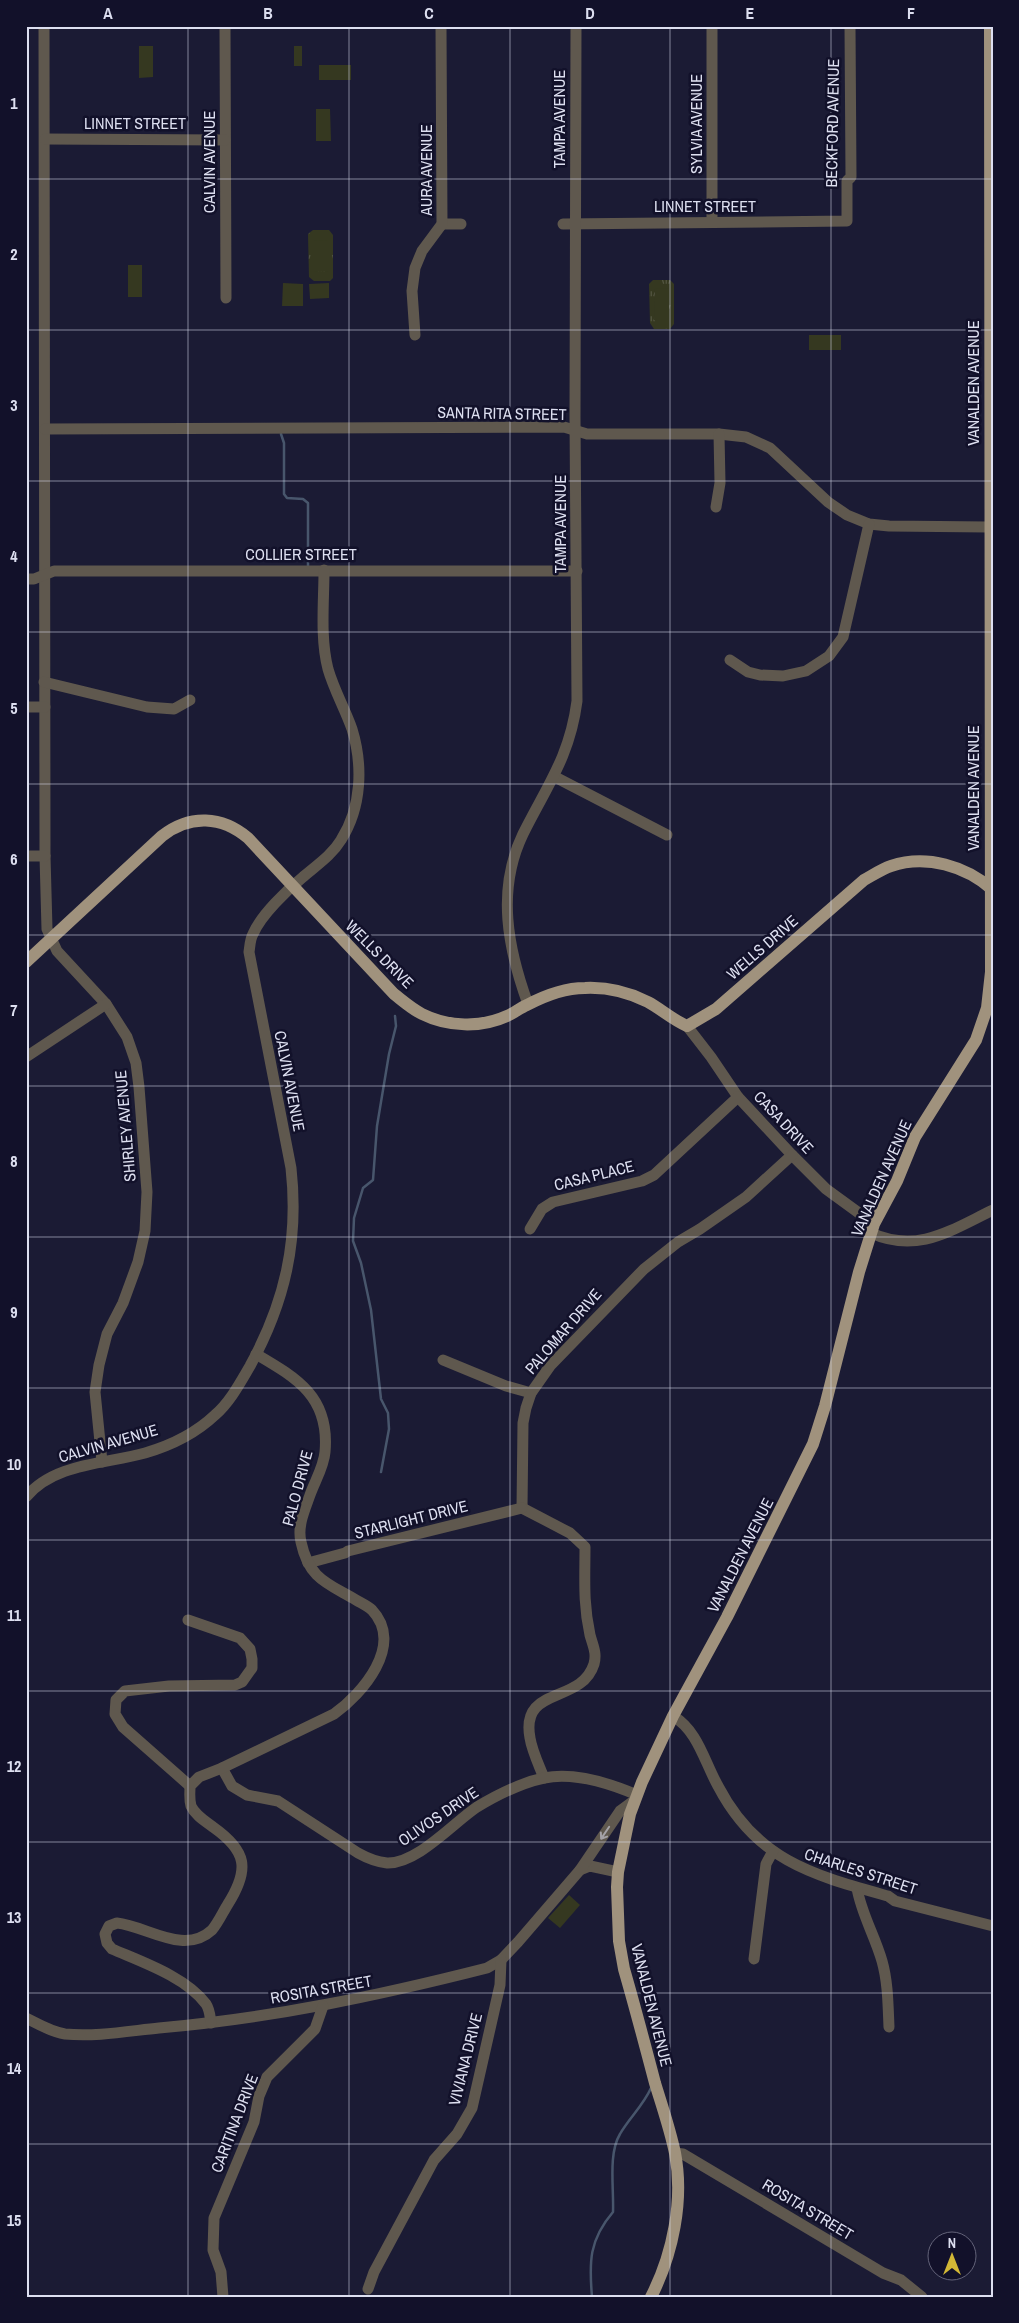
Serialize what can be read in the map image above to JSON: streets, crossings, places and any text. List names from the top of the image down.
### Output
{
  "streets": {
    "main road": ["VANALDEN AVENUE", "WELLS DRIVE"],
    "street": [
      "TAMPA AVENUE",
      "LINNET STREET",
      "BECKFORD AVENUE",
      "SYLVIA AVENUE",
      "CALVIN AVENUE",
      "AURA AVENUE",
      "SANTA RITA STREET",
      "COLLIER STREET",
      "CASA DRIVE",
      "SHIRLEY AVENUE",
      "CASA PLACE",
      "PALOMAR DRIVE",
      "PALO DRIVE",
      "STARLIGHT DRIVE",
      "OLIVOS DRIVE",
      "CHARLES STREET",
      "ROSITA STREET",
      "VIVIANA DRIVE",
      "CARITINA DRIVE"
    ]
  },
  "crossings": [
    ["TAMPA AVENUE", "LINNET STREET"],
    ["TAMPA AVENUE", "SANTA RITA STREET"],
    ["TAMPA AVENUE", "COLLIER STREET"],
    ["TAMPA AVENUE", "WELLS DRIVE"],
    ["LINNET STREET", "BECKFORD AVENUE"],
    ["LINNET STREET", "SYLVIA AVENUE"],
    ["LINNET STREET", "CALVIN AVENUE"],
    ["LINNET STREET", "SHIRLEY AVENUE"],
    ["CALVIN AVENUE", "COLLIER STREET"],
    ["CALVIN AVENUE", "WELLS DRIVE"],
    ["CALVIN AVENUE", "SHIRLEY AVENUE"],
    ["CALVIN AVENUE", "PALO DRIVE"],
    ["VANALDEN AVENUE", "SANTA RITA STREET"],
    ["VANALDEN AVENUE", "WELLS DRIVE"],
    ["VANALDEN AVENUE", "CASA DRIVE"],
    ["VANALDEN AVENUE", "OLIVOS DRIVE"],
    ["VANALDEN AVENUE", "CHARLES STREET"],
    ["VANALDEN AVENUE", "ROSITA STREET"],
    ["SANTA RITA STREET", "SHIRLEY AVENUE"],
    ["COLLIER STREET", "SHIRLEY AVENUE"],
    ["WELLS DRIVE", "CASA DRIVE"],
    ["WELLS DRIVE", "SHIRLEY AVENUE"],
    ["CASA DRIVE", "CASA PLACE"],
    ["CASA DRIVE", "PALOMAR DRIVE"],
    ["PALOMAR DRIVE", "STARLIGHT DRIVE"],
    ["PALO DRIVE", "STARLIGHT DRIVE"],
    ["PALO DRIVE", "OLIVOS DRIVE"],
    ["OLIVOS DRIVE", "ROSITA STREET"],
    ["ROSITA STREET", "VIVIANA DRIVE"],
    ["ROSITA STREET", "CARITINA DRIVE"]
  ],
  "north": "top",
  "grid": {
    "columns": [
      "A",
      "B",
      "C",
      "D",
      "E",
      "F"
    ],
    "rows": [
      "1",
      "2",
      "3",
      "4",
      "5",
      "6",
      "7",
      "8",
      "9",
      "10",
      "11",
      "12",
      "13",
      "14",
      "15"
    ]
  }
}
